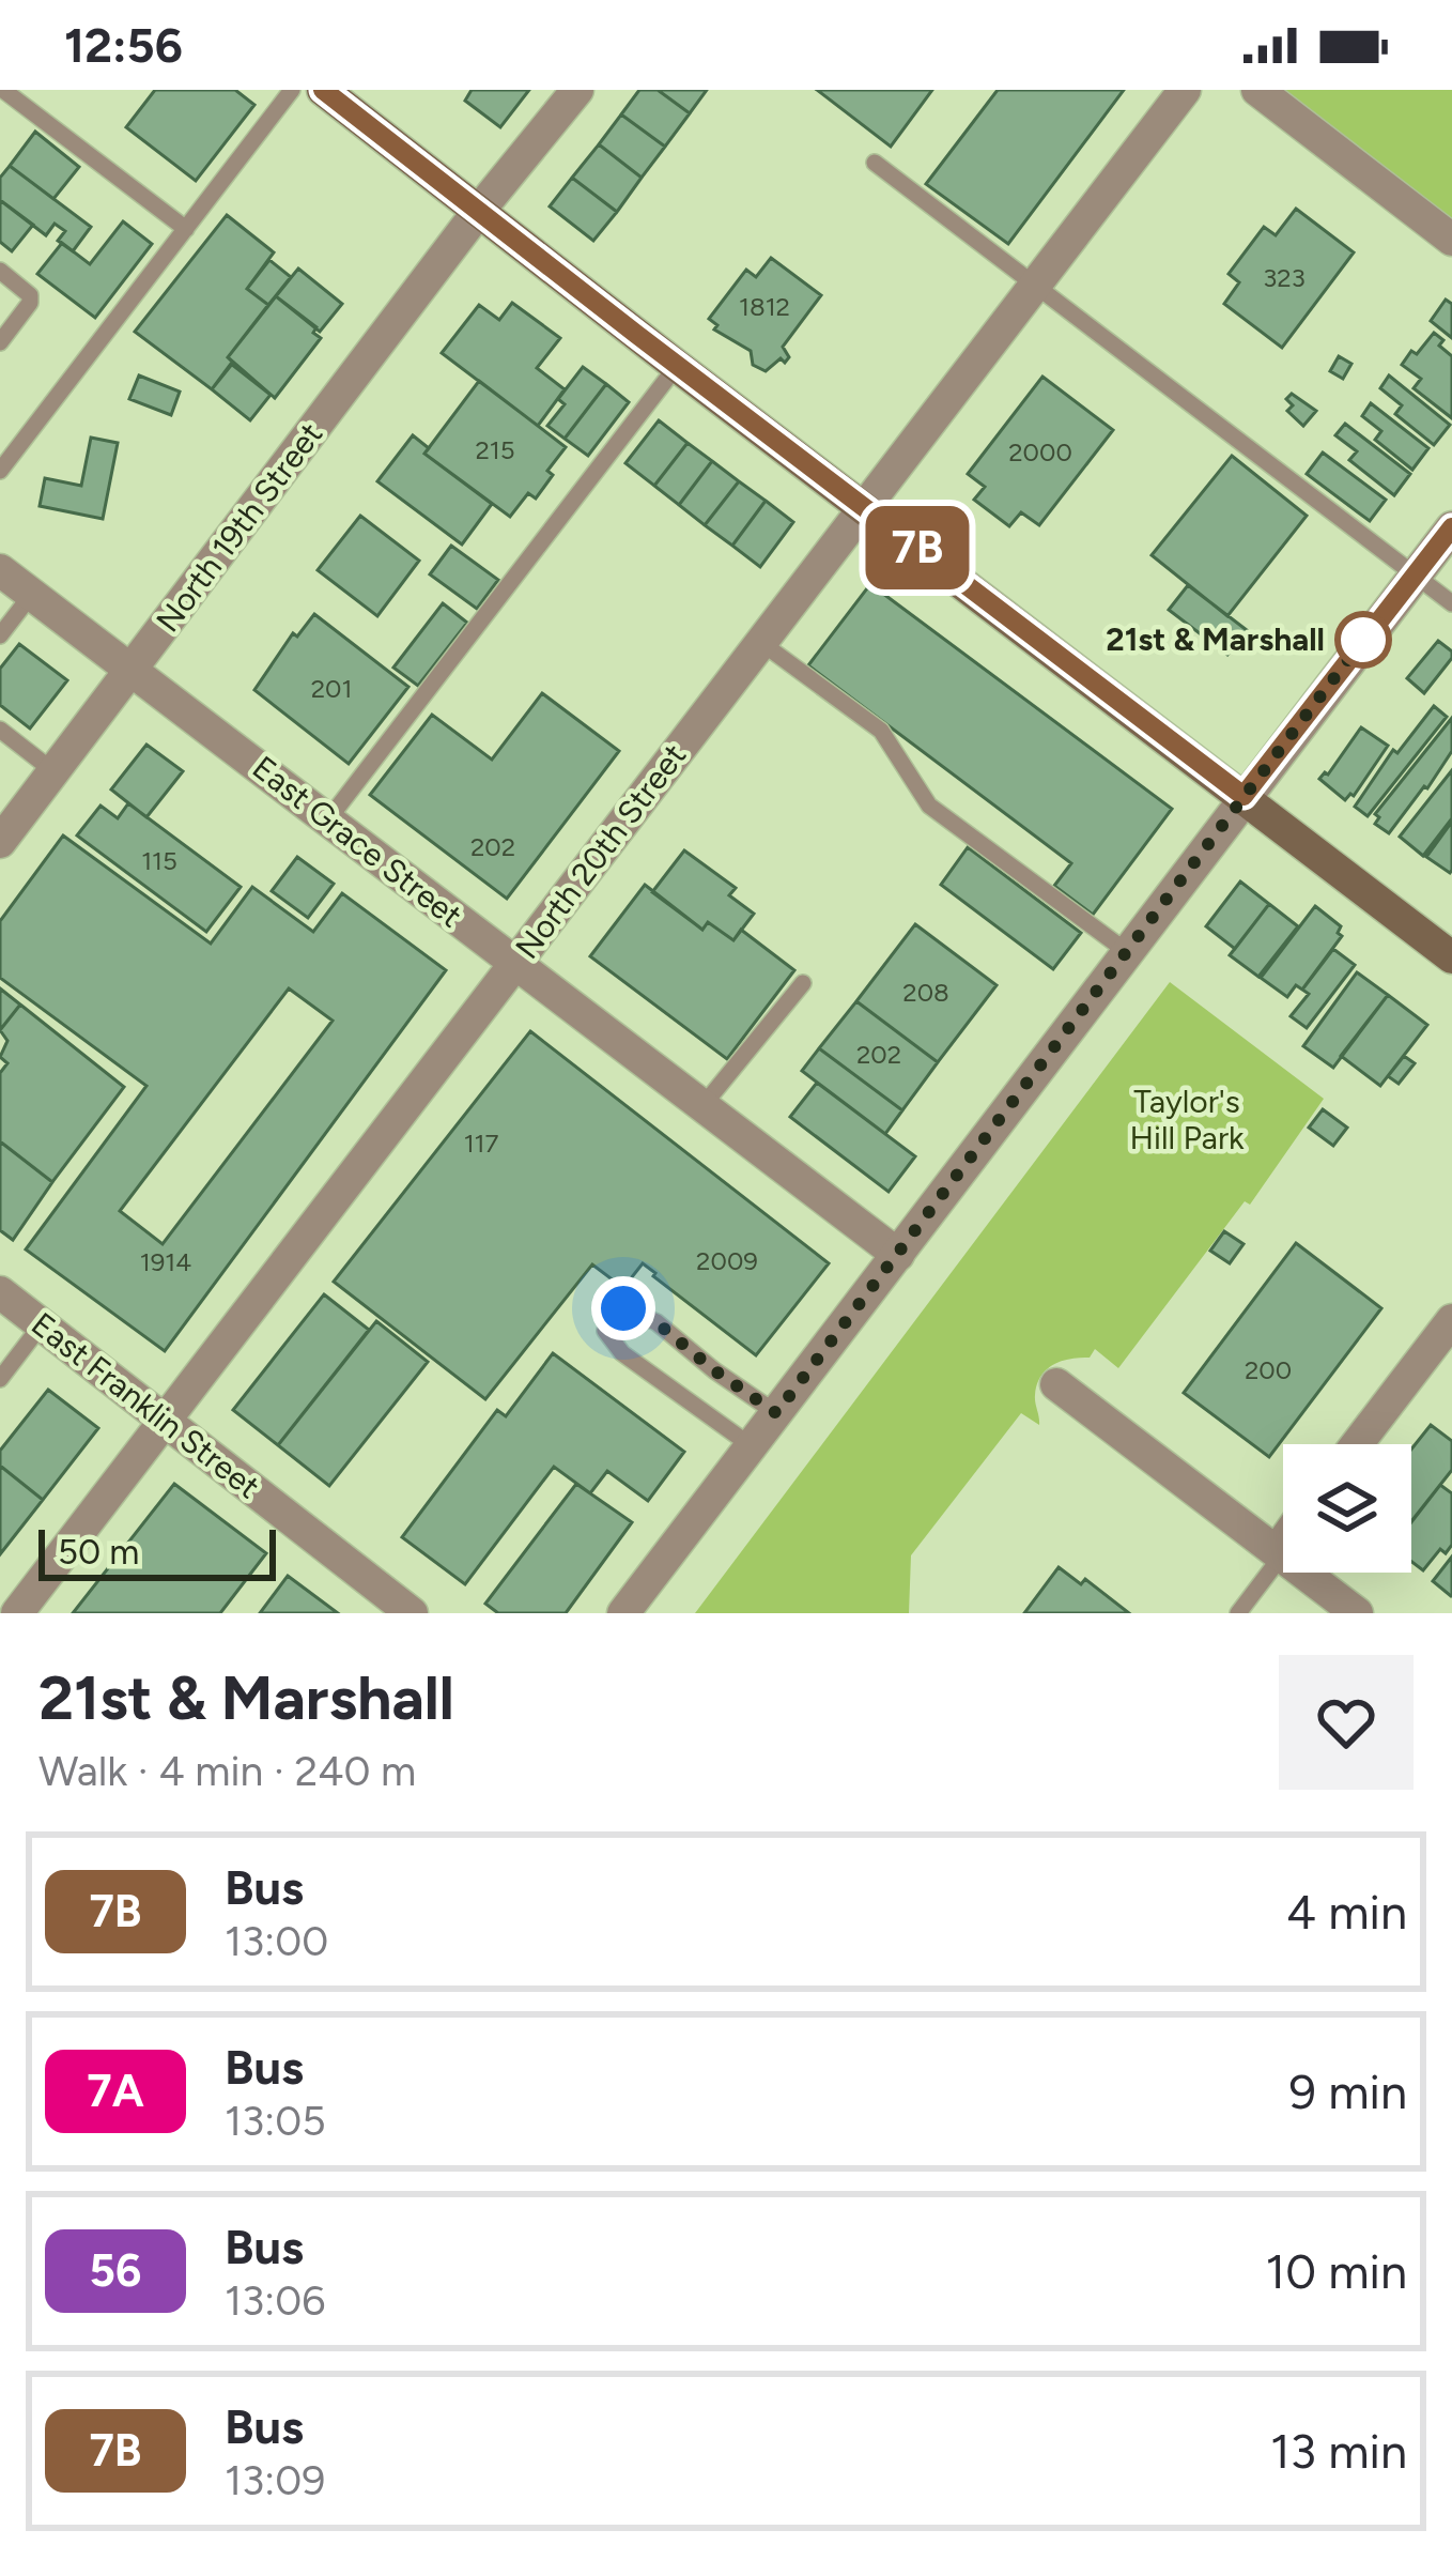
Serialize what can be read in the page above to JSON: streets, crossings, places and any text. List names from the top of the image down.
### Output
{
  "streets": {
    "street": [
      "North 19th Street",
      "East Grace Street",
      "North 20th Street",
      "East Franklin Street"
    ]
  },
  "crossings": [
    ["North 19th Street", "East Grace Street"],
    ["East Grace Street", "North 20th Street"],
    ["North 20th Street", "East Franklin Street"]
  ],
  "parks": ["Taylor's Hill Park"],
  "places": ["21st & Marshall"],
  "lines": ["bus line 7B"],
  "house_numbers": [
    "323",
    "1812",
    "215",
    "2000",
    "201",
    "202",
    "115",
    "208",
    "202",
    "117",
    "2009",
    "1914",
    "200"
  ],
  "scale_bar": "50 m",
  "page": {
    "status": "12:56",
    "on_map": "7B",
    "scale": "50 m",
    "heading": ["21st & Marshall", "Walk · 4 min · 240 m"],
    "list": [
      {
        "mark": "7B",
        "name": "Bus",
        "note": "13:00",
        "value": "4 min"
      },
      {
        "mark": "7A",
        "name": "Bus",
        "note": "13:05",
        "value": "9 min"
      },
      {
        "mark": "56",
        "name": "Bus",
        "note": "13:06",
        "value": "10 min"
      },
      {
        "mark": "7B",
        "name": "Bus",
        "note": "13:09",
        "value": "13 min"
      }
    ]
  }
}
